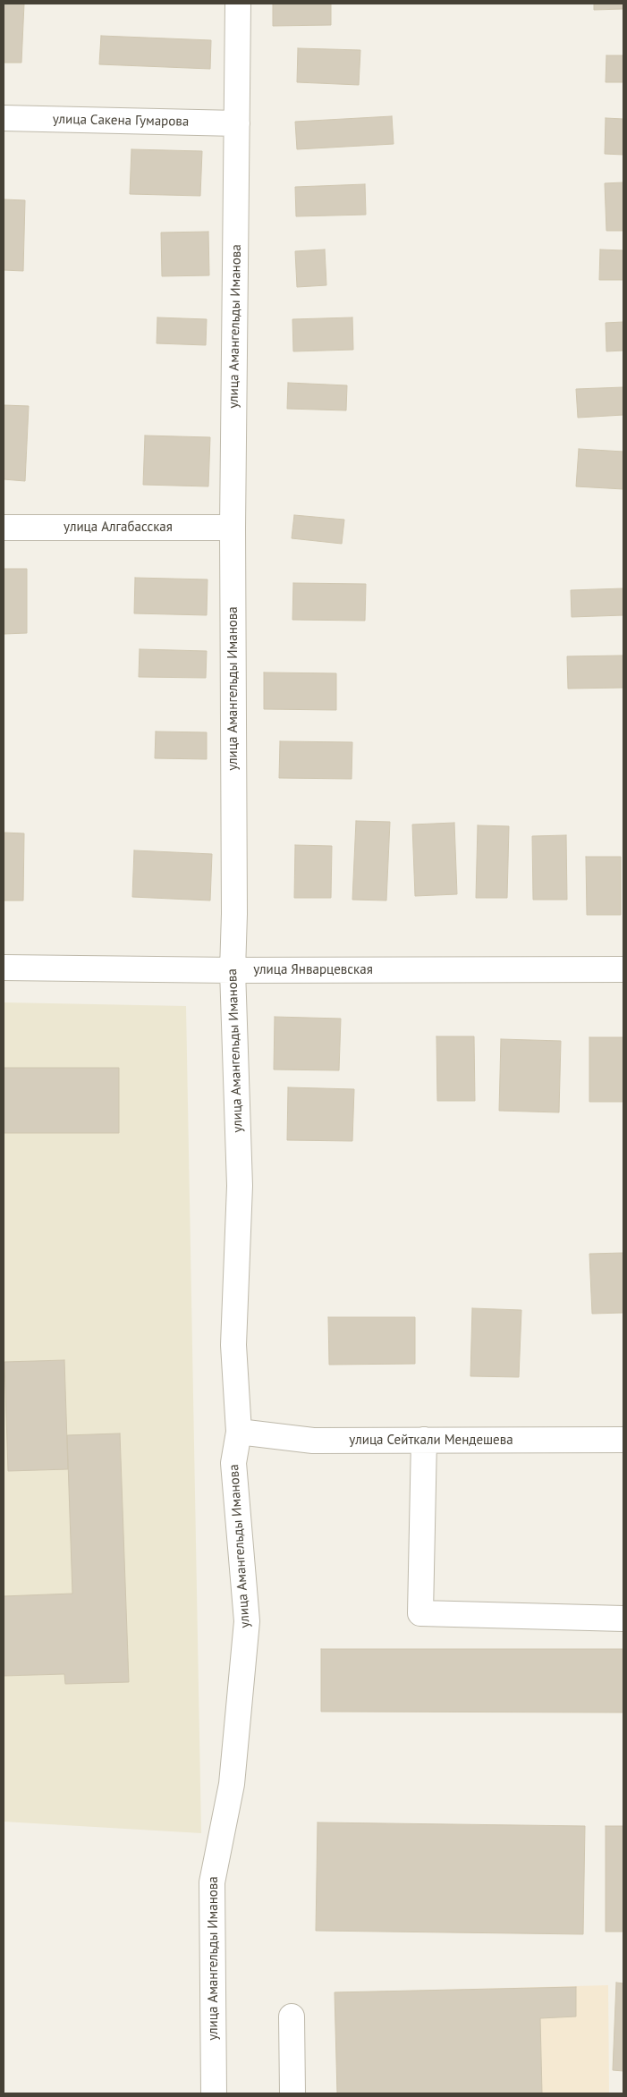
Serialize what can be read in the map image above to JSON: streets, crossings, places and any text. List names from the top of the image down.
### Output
{
  "streets": {
    "street": [
      "улица Сакена Гумарова",
      "улица Амангельды Иманова",
      "улица Алгабасская",
      "улица Январцевская",
      "улица Сейткали Мендешева"
    ]
  },
  "crossings": [
    ["улица Сакена Гумарова", "улица Амангельды Иманова"],
    ["улица Амангельды Иманова", "улица Алгабасская"],
    ["улица Амангельды Иманова", "улица Январцевская"],
    ["улица Амангельды Иманова", "улица Сейткали Мендешева"]
  ]
}
